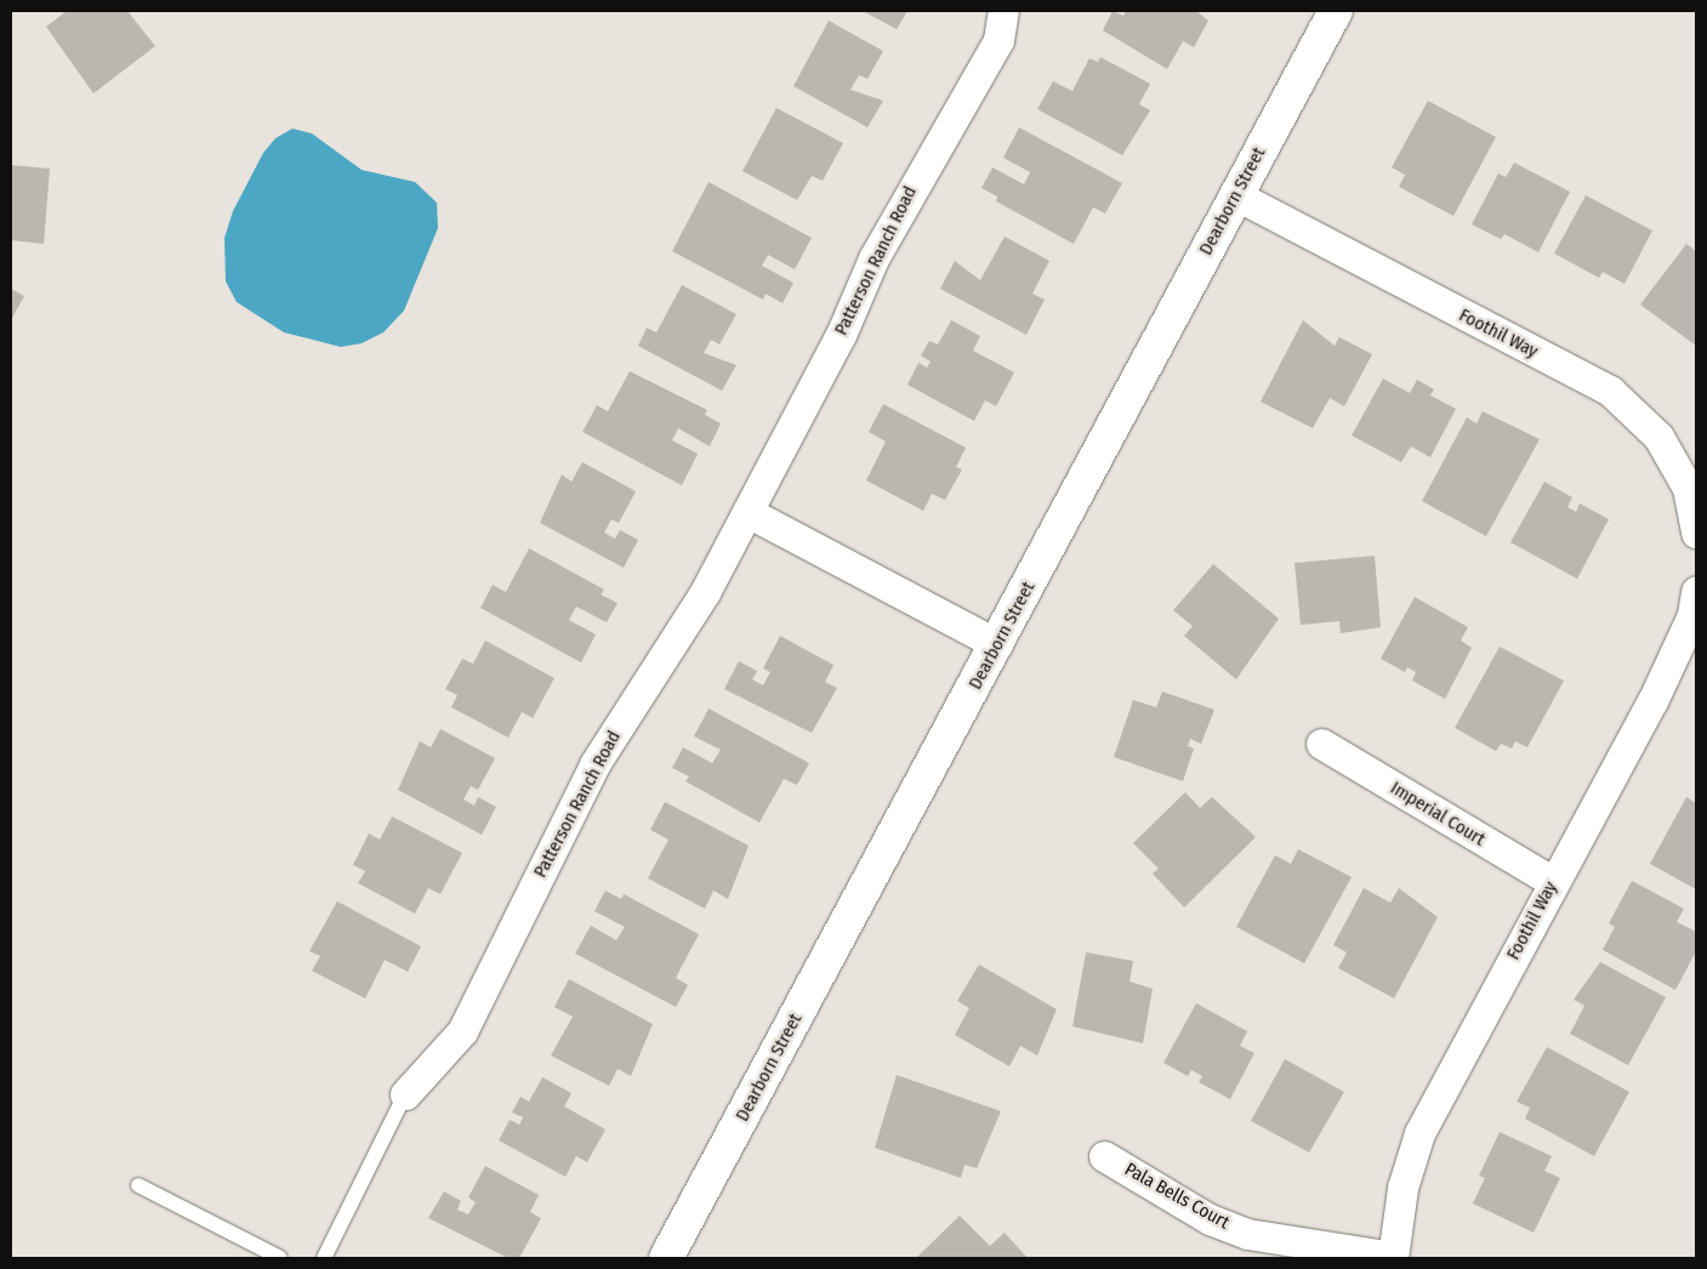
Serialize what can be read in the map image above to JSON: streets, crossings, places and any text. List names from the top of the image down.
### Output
{
  "streets": {
    "street": [
      "Dearborn Street",
      "Patterson Ranch Road",
      "Foothil Way",
      "Imperial Court",
      "Pala Bells Court"
    ]
  },
  "crossings": [
    ["Dearborn Street", "Foothil Way"],
    ["Foothil Way", "Imperial Court"],
    ["Foothil Way", "Pala Bells Court"]
  ]
}
